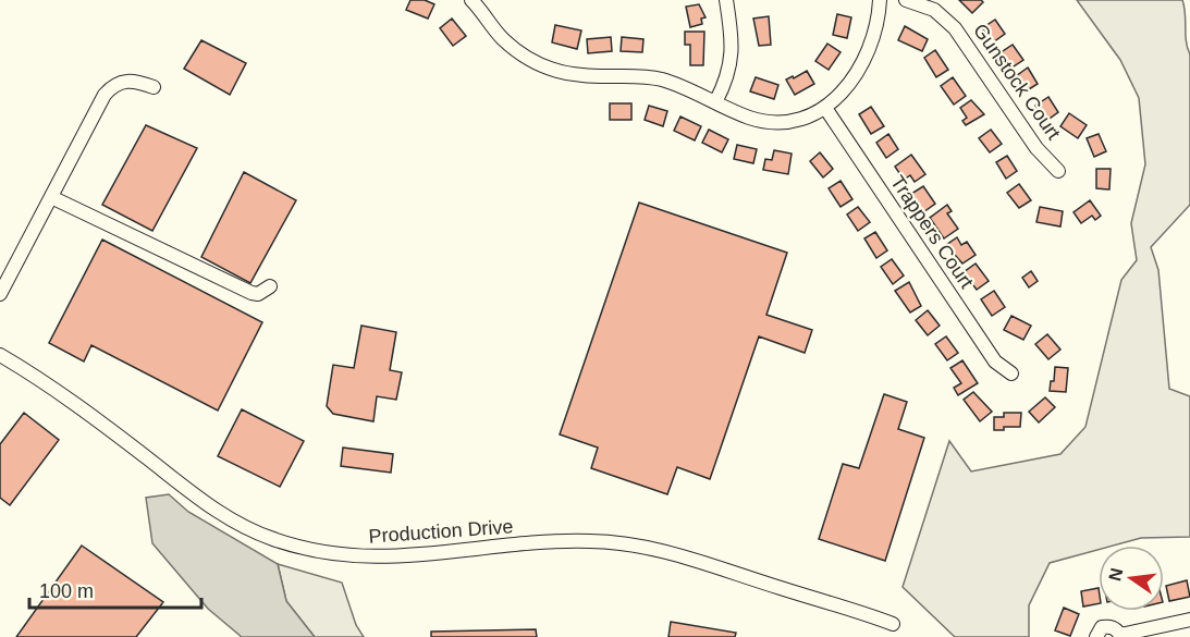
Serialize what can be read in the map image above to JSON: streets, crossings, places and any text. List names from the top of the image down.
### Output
{
  "streets": {
    "street": ["Gunstock Court", "Trappers Court", "Production Drive"]
  },
  "scale_bar": "100 m",
  "north": "left"
}
